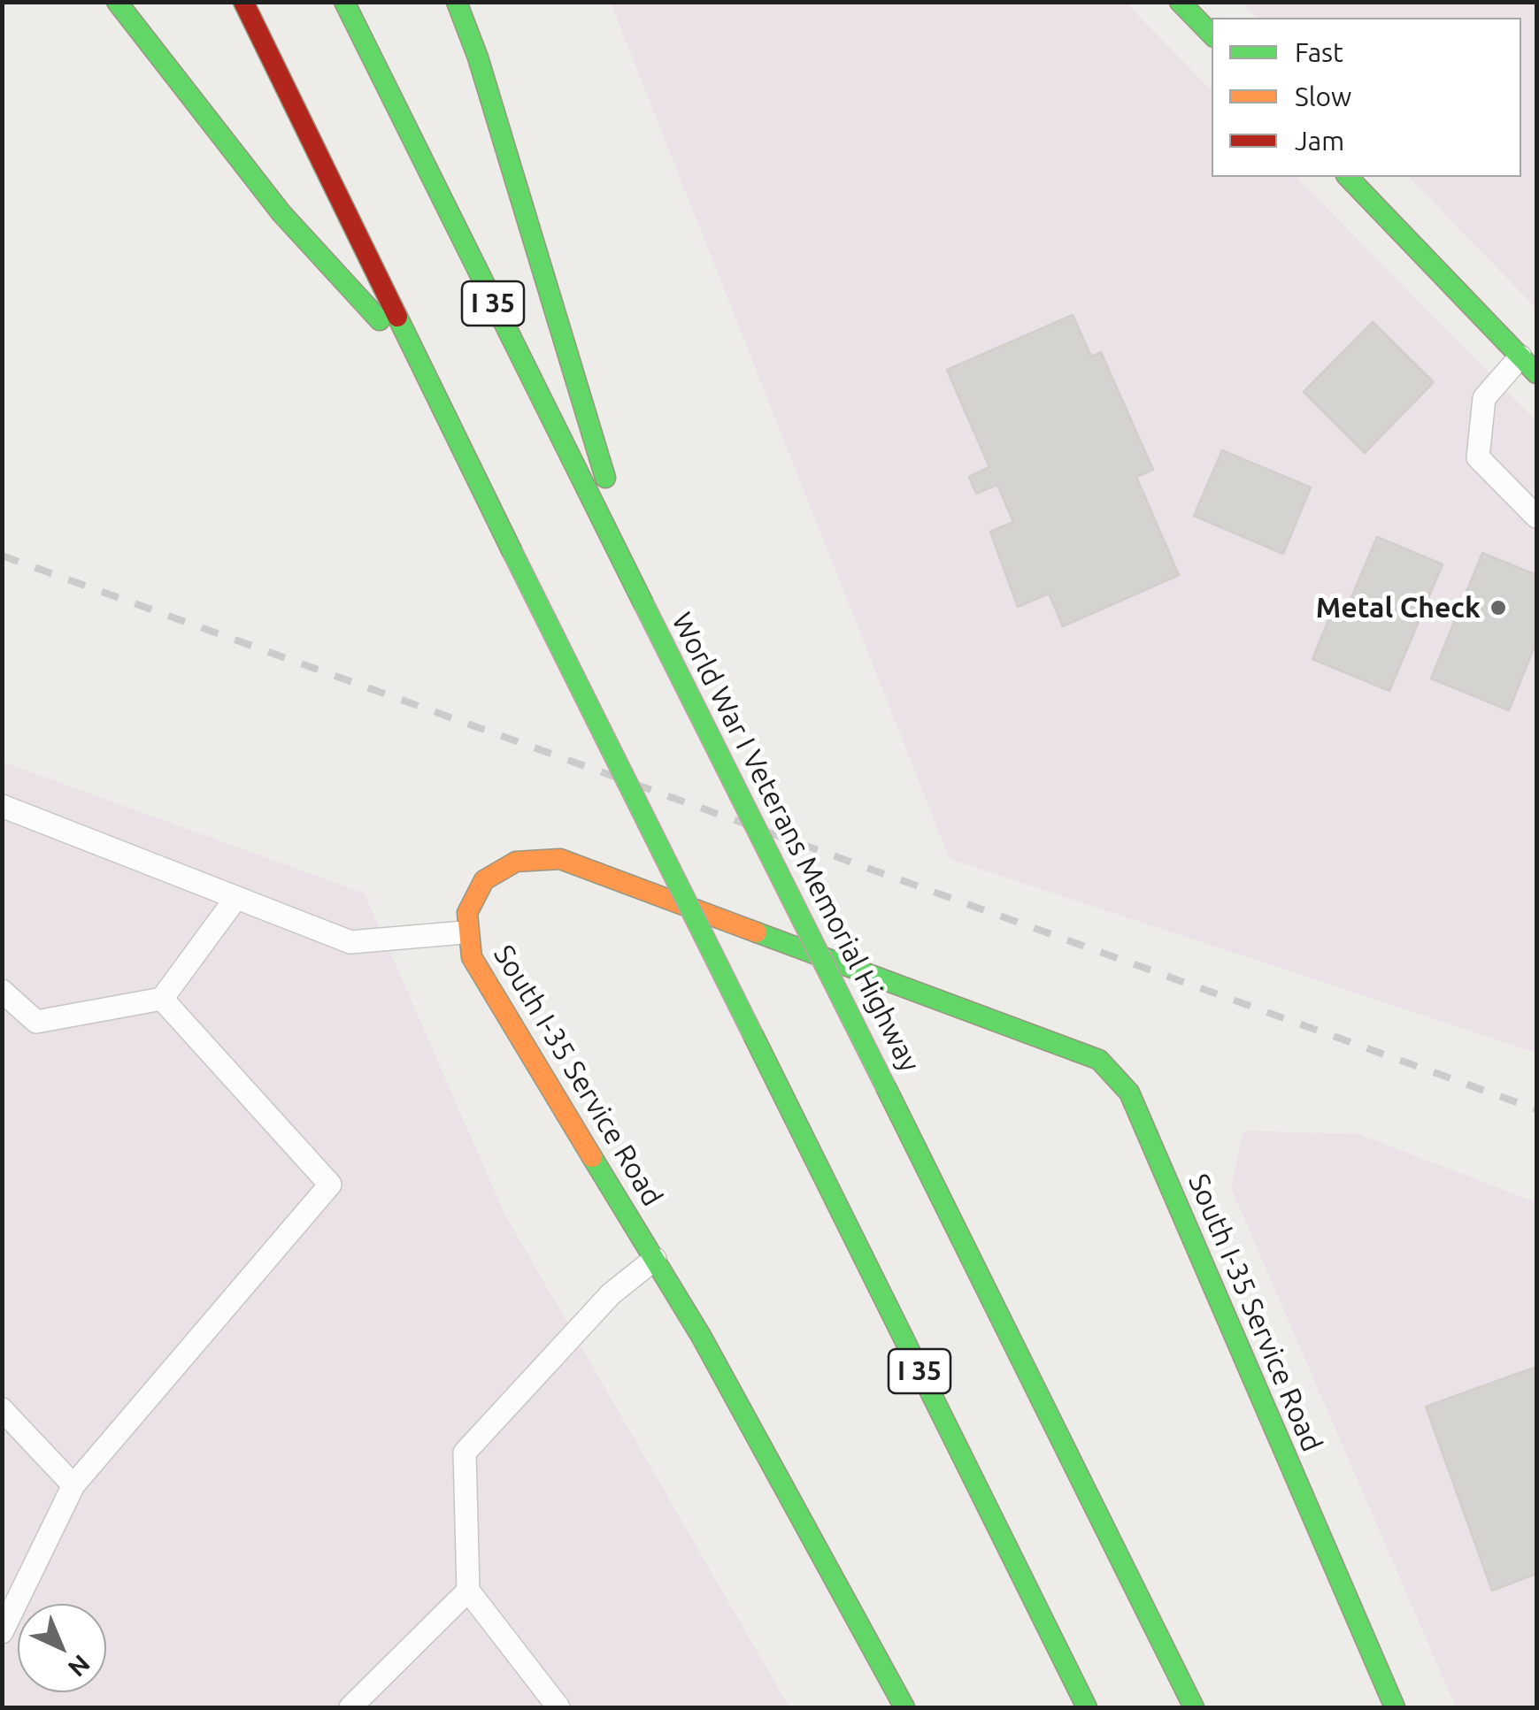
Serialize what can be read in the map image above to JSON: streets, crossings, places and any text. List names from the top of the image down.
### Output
{
  "streets": {
    "main road": ["I 35", "World War I Veterans Memorial Highway", "South I-35 Service Road"]
  },
  "places": ["Metal Check"],
  "legend": ["Fast", "Slow", "Jam"],
  "north": "bottom right"
}
